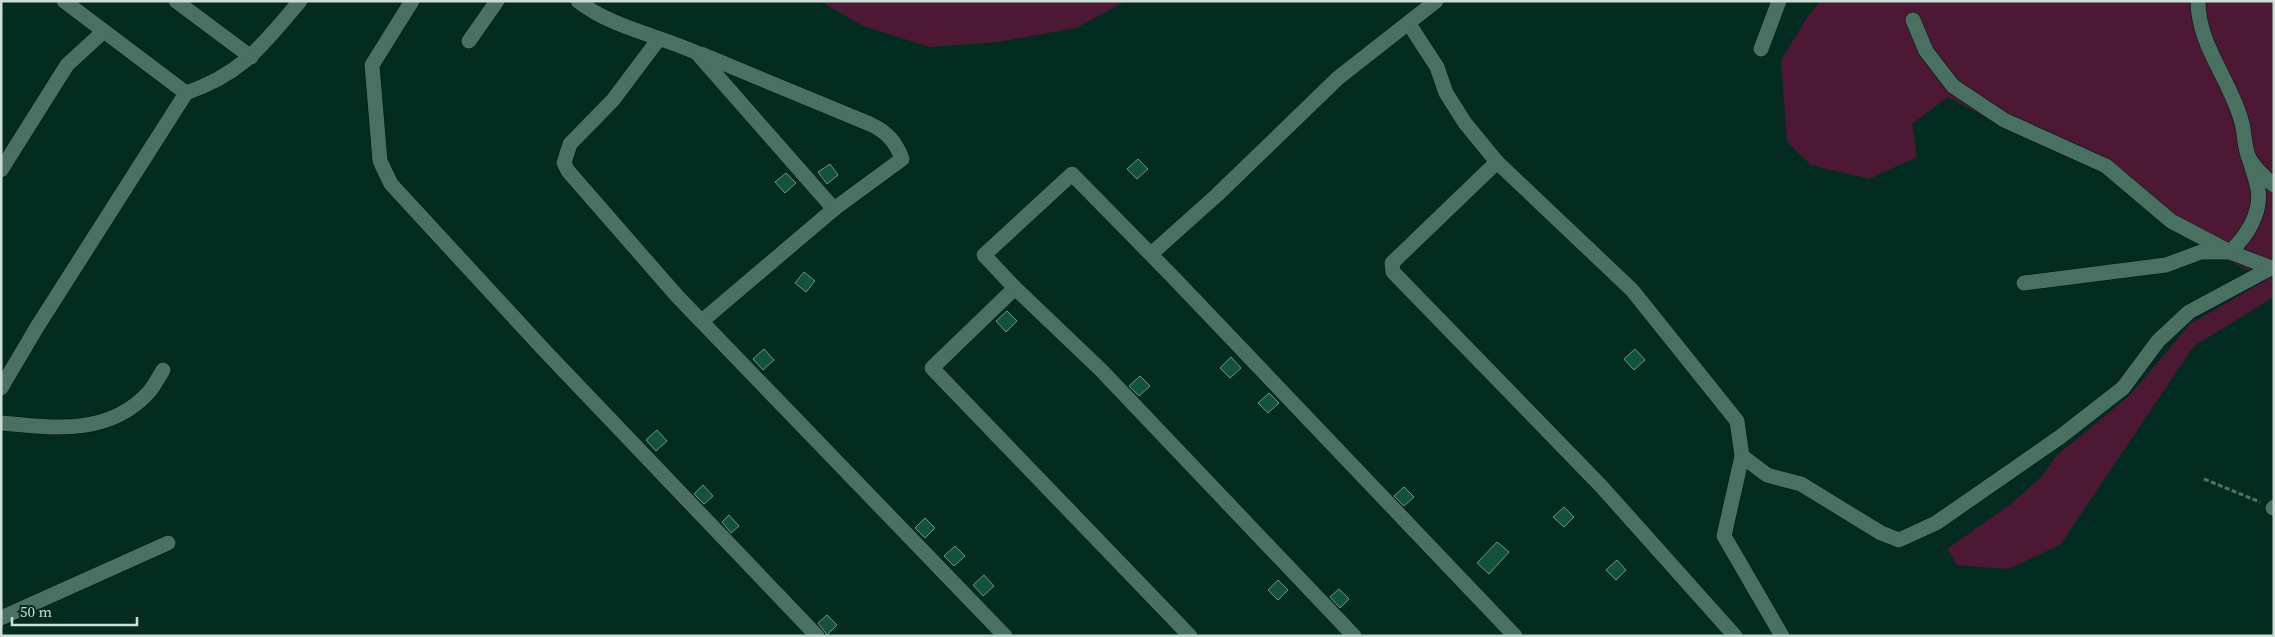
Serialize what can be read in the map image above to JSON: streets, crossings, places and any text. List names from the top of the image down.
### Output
{
  "scale_bar": "50 m"
}
